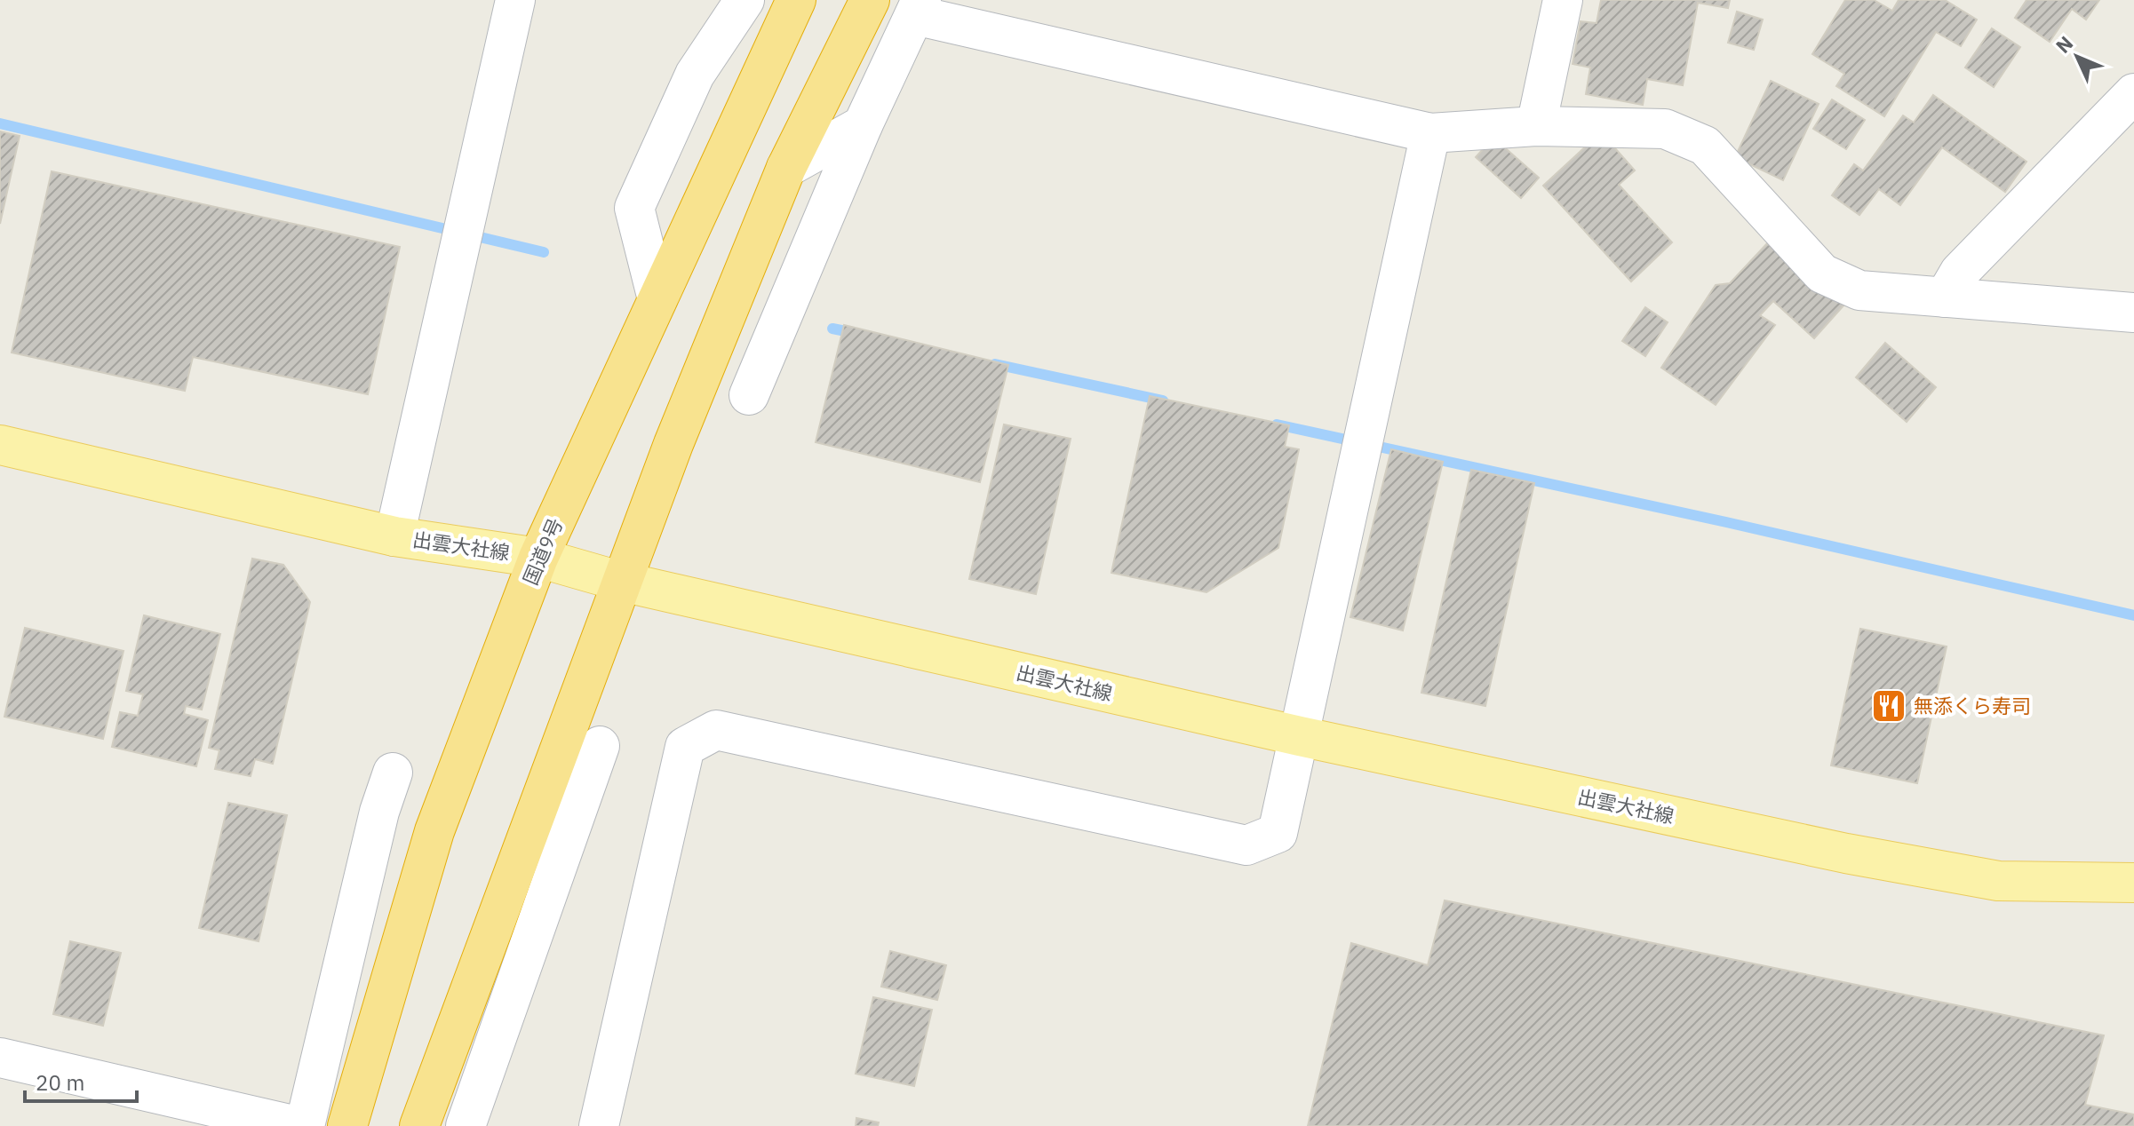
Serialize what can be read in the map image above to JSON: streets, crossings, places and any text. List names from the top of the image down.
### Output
{
  "streets": {
    "highway": ["国道9号"],
    "main road": ["出雲大社線"]
  },
  "crossings": [
    ["出雲大社線", "国道9号"]
  ],
  "places": {
    "restaurant": ["無添くら寿司"]
  },
  "scale_bar": "20 m",
  "north": "top left"
}
